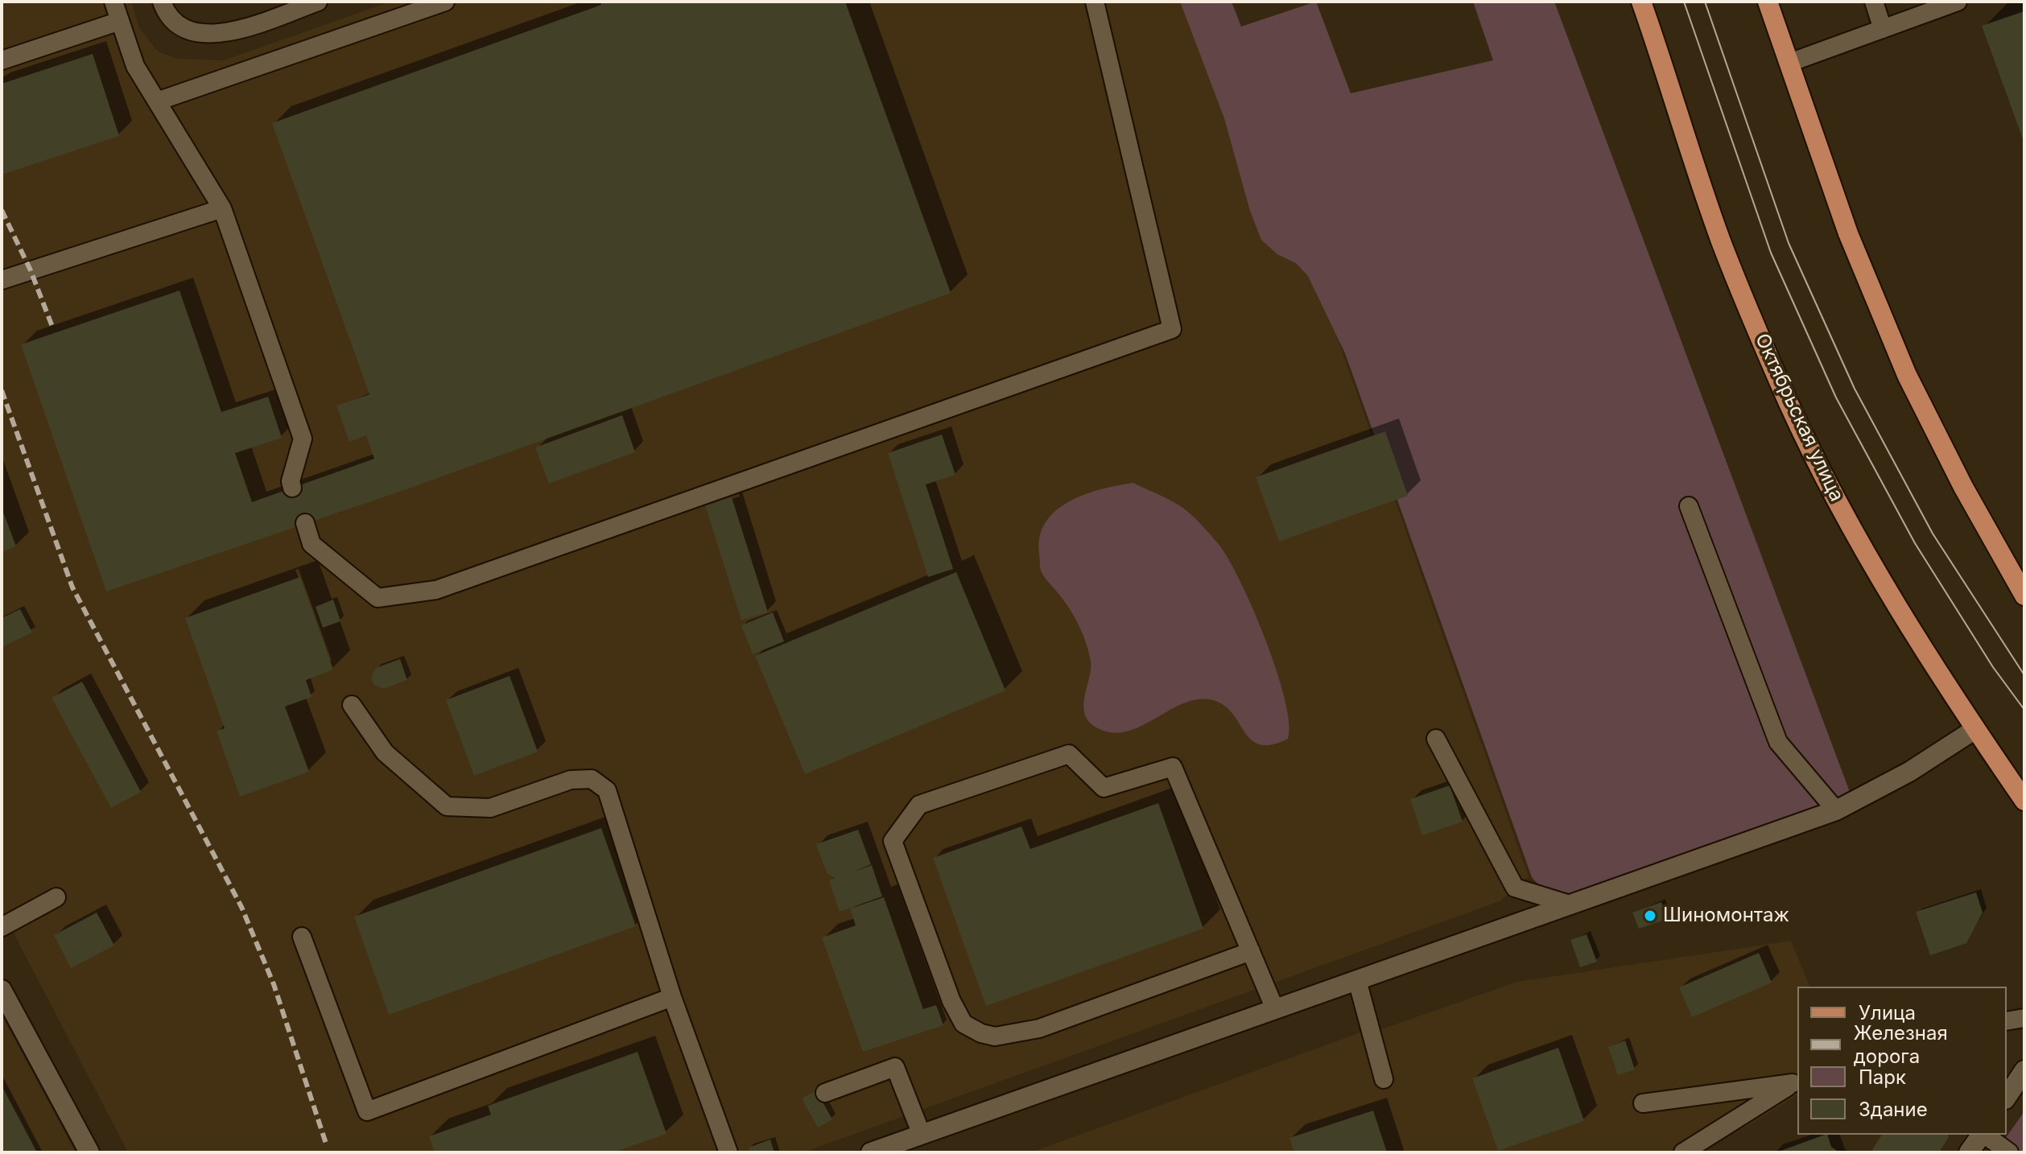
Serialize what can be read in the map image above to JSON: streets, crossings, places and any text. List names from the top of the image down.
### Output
{
  "streets": {
    "main road": ["Октябрьская улица"]
  },
  "places": ["Шиномонтаж"],
  "legend": [
    "Улица",
    "Железная дорога",
    "Парк",
    "Здание"
  ]
}
